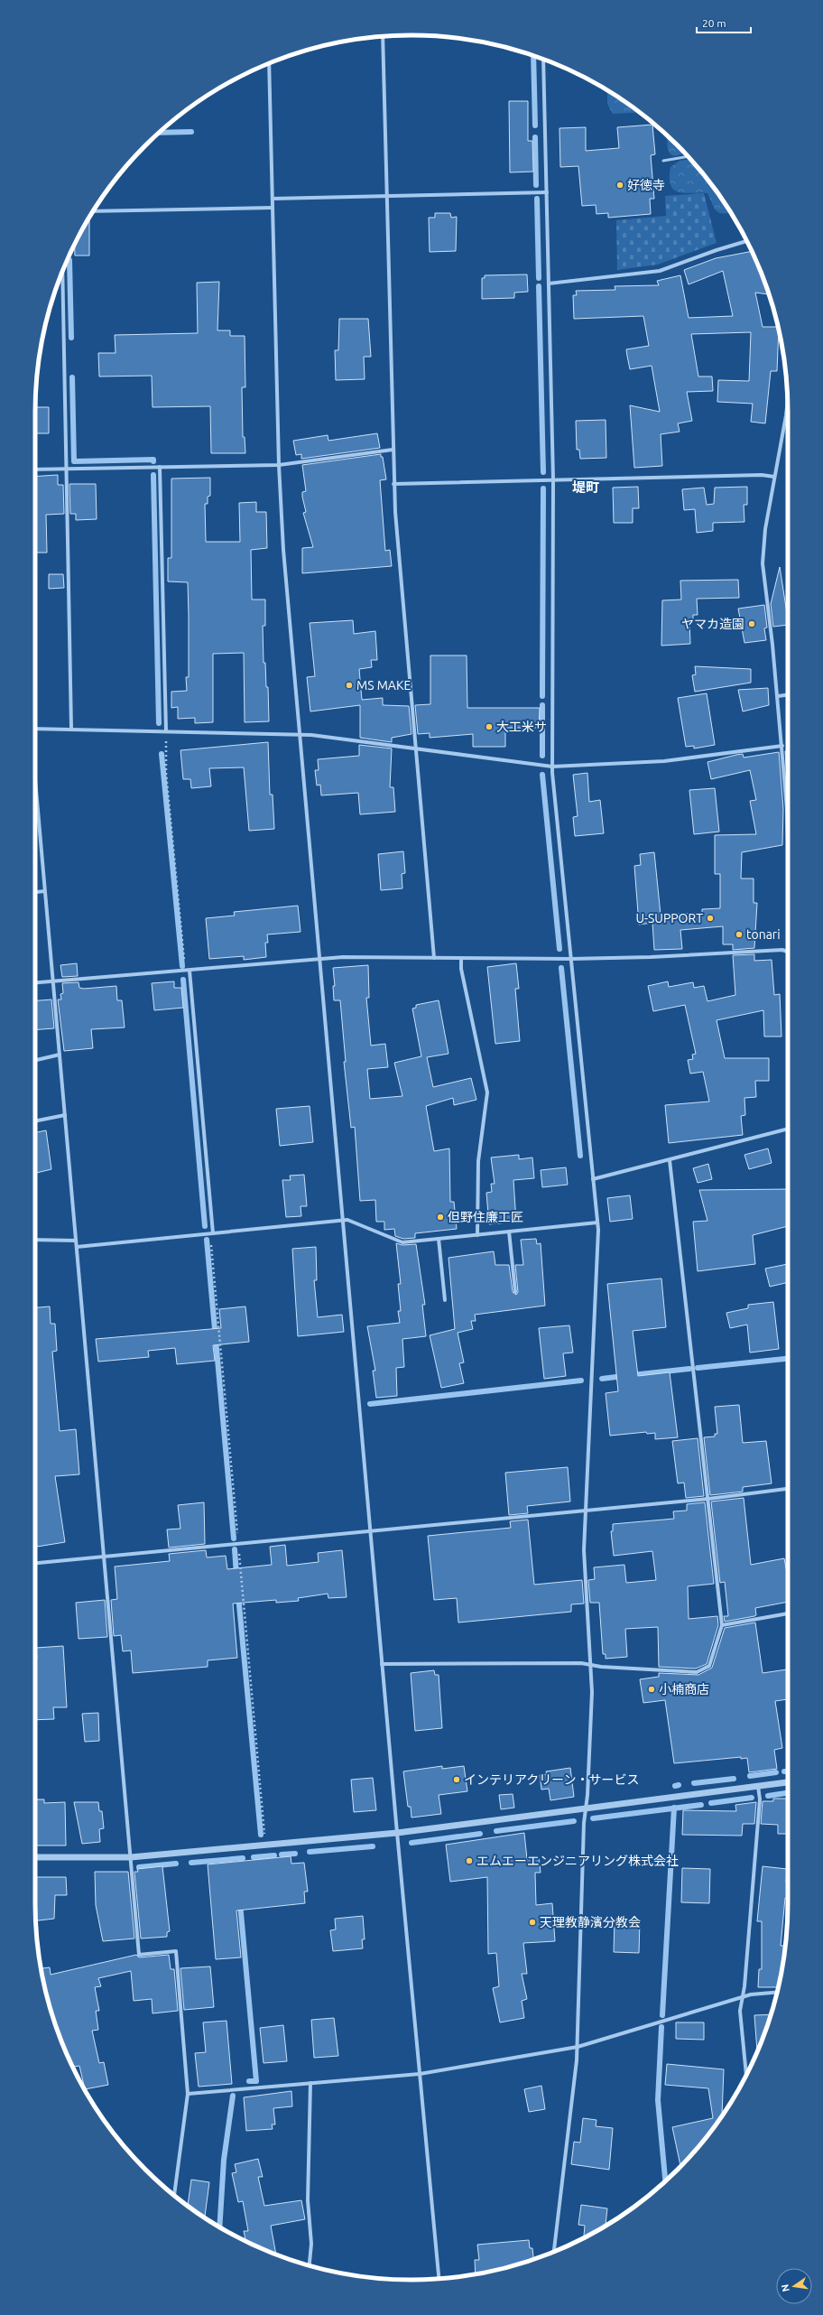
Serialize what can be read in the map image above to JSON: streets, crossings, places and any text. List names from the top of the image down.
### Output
{
  "districts": ["堤町"],
  "places": [
    "好徳寺",
    "ヤマカ造園",
    "MS MAKE",
    "大工米サ",
    "U-SUPPORT",
    "tonari",
    "但野住廉工匠",
    "小楠商店",
    "インテリアクリーン・サービス",
    "エムエーエンジニアリング株式会社",
    "天理教静濱分教会"
  ],
  "scale_bar": "20 m",
  "north": "left"
}
